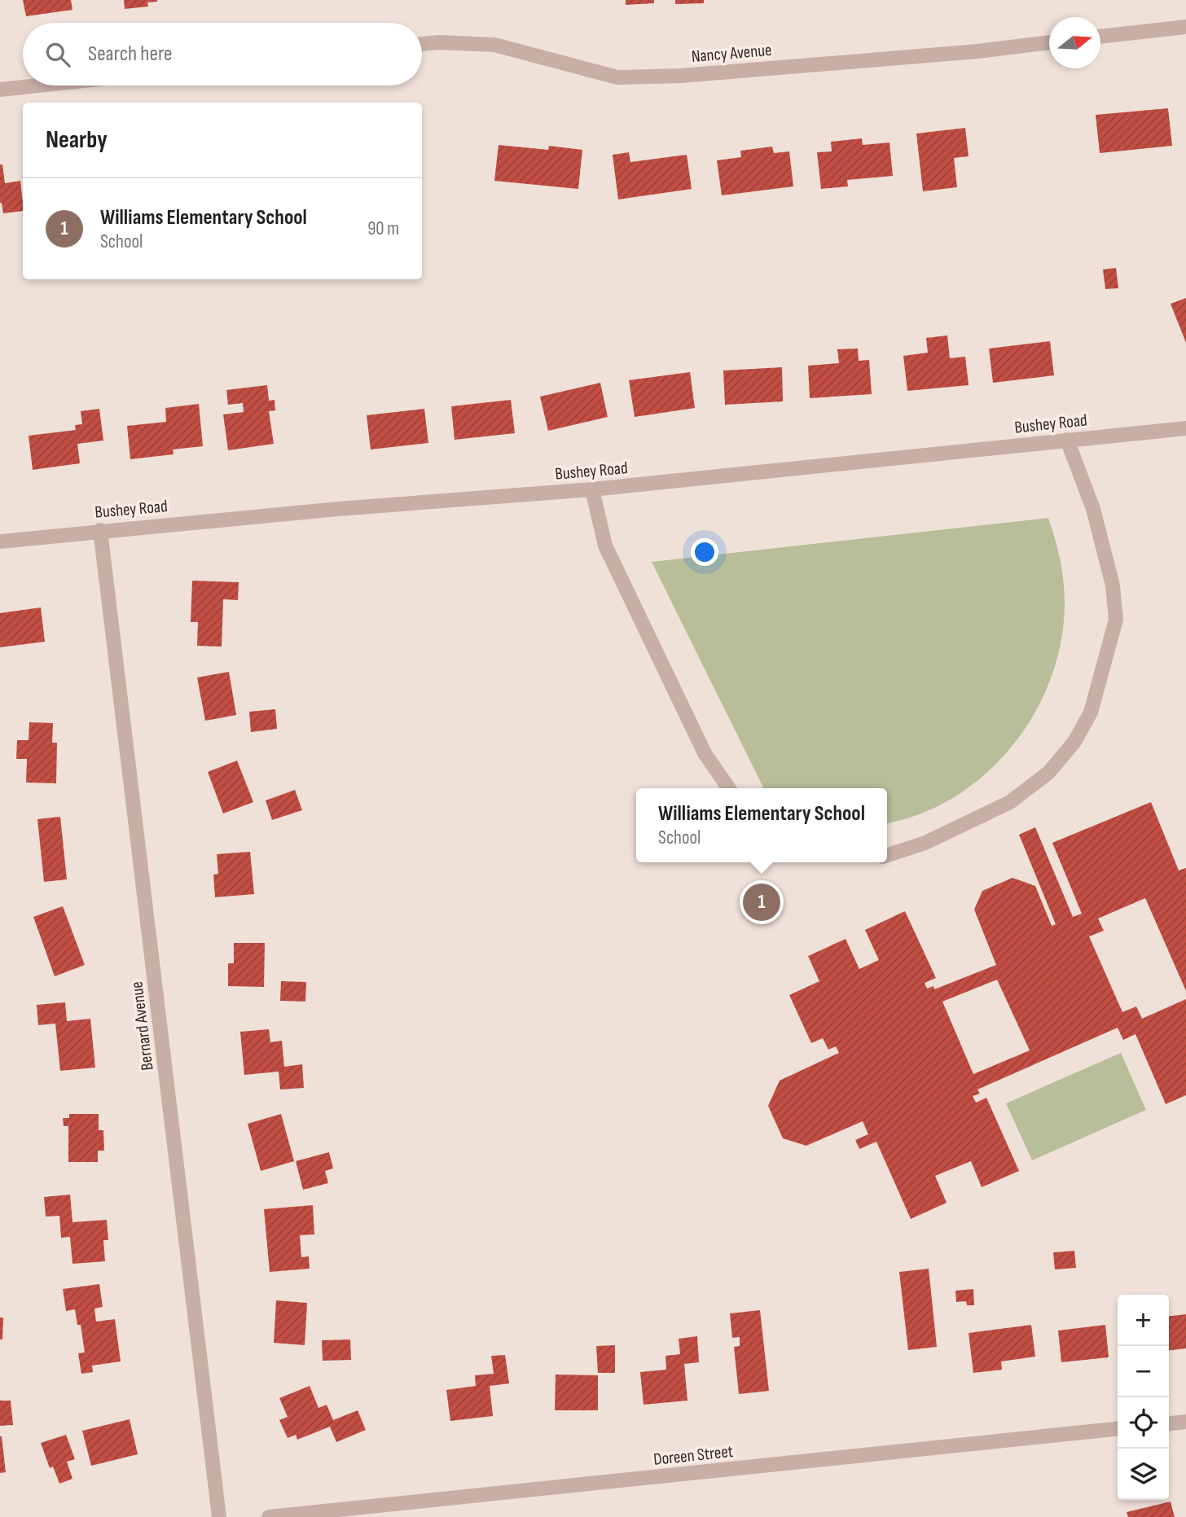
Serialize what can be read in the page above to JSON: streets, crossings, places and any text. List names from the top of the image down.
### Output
{
  "streets": {
    "street": [
      "Nancy Avenue",
      "Bushey Road",
      "Bernard Avenue",
      "Doreen Street"
    ]
  },
  "crossings": [
    ["Bushey Road", "Bernard Avenue"]
  ],
  "north": "right",
  "page": {
    "search": "Search here",
    "heading": "Nearby",
    "list": [
      {
        "mark": "1",
        "name": "Williams Elementary School",
        "note": "School",
        "value": "90 m"
      }
    ],
    "popup": ["Williams Elementary School", "School"],
    "pins": "1",
    "map_buttons": ["+", "−"]
  }
}
